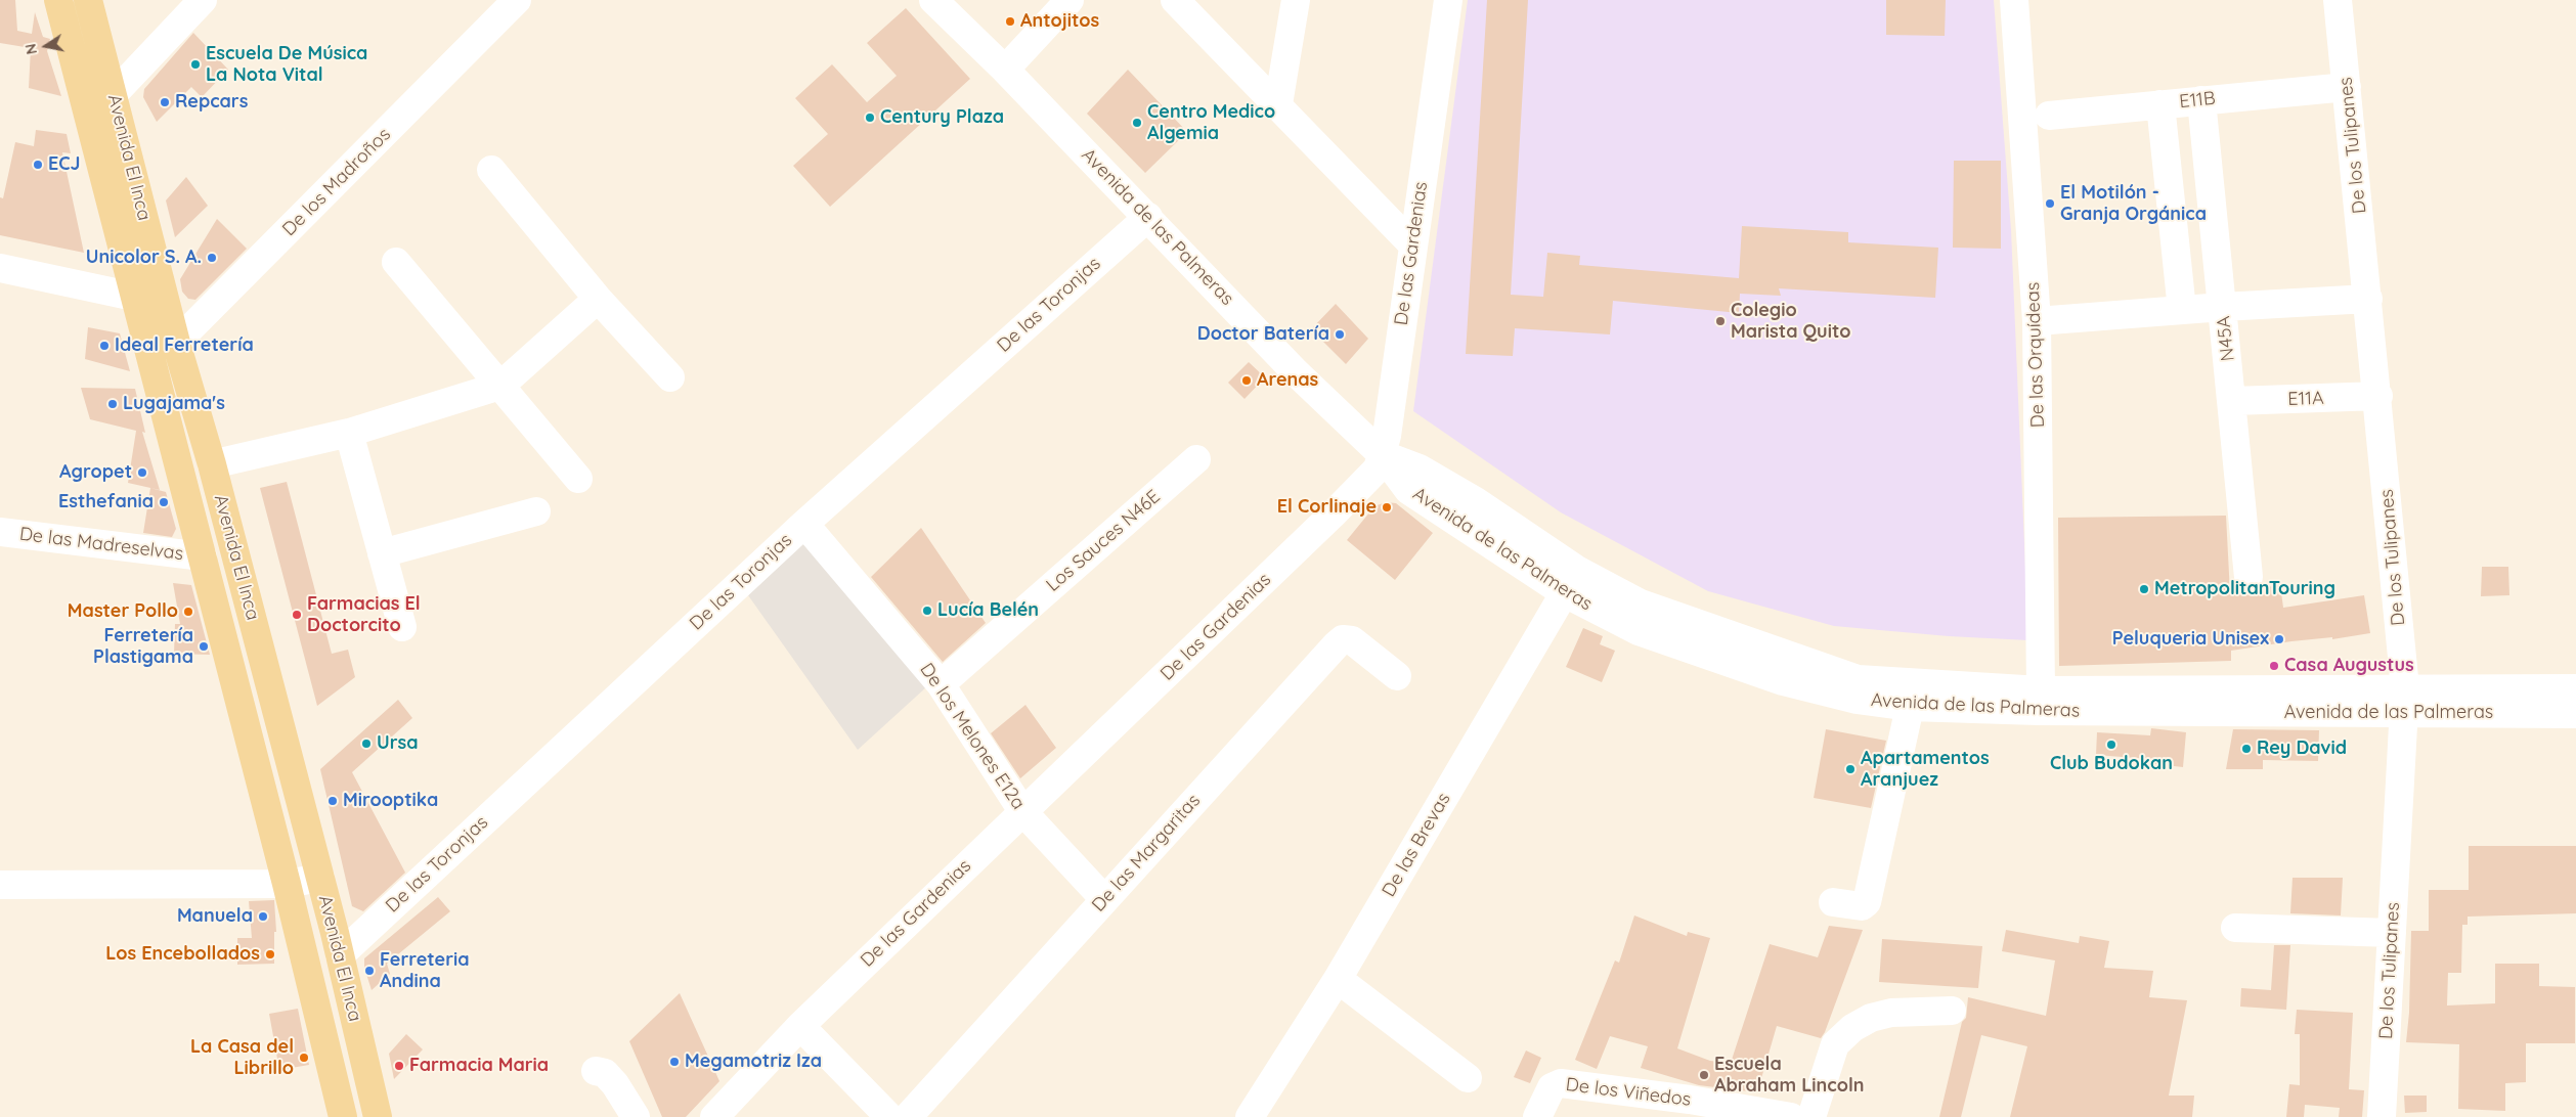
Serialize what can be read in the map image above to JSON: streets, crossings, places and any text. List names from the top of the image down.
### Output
{
  "streets": {
    "main road": ["Avenida El Inca"],
    "street": [
      "E11B",
      "De los Tulipanes",
      "De los Madroños",
      "Avenida de las Palmeras",
      "De las Gardenias",
      "De las Toronjas",
      "N45A",
      "De las Orquídeas",
      "E11A",
      "Los Sauces N46E",
      "De las Madreselvas",
      "De los Melones E12a",
      "De las Brevas",
      "De las Margaritas",
      "De los Viñedos"
    ]
  },
  "crossings": [
    ["E11B", "De los Tulipanes"],
    ["E11B", "N45A"],
    ["De los Tulipanes", "Avenida de las Palmeras"],
    ["De los Tulipanes", "E11A"],
    ["Avenida El Inca", "De los Madroños"],
    ["Avenida El Inca", "De las Toronjas"],
    ["Avenida El Inca", "De las Madreselvas"],
    ["Avenida de las Palmeras", "De las Gardenias"],
    ["Avenida de las Palmeras", "De las Toronjas"],
    ["Avenida de las Palmeras", "De las Orquídeas"],
    ["Avenida de las Palmeras", "De las Brevas"],
    ["De las Gardenias", "De los Melones E12a"],
    ["De las Toronjas", "De los Melones E12a"],
    ["N45A", "E11A"],
    ["Los Sauces N46E", "De los Melones E12a"],
    ["De los Melones E12a", "De las Margaritas"]
  ],
  "places": [
    "Antojitos",
    "Escuela De Música La Nota Vital",
    "Repcars",
    "Century Plaza",
    "Centro Medico Algemia",
    "ECJ",
    "El Motilón - Granja Orgánica",
    "Unicolor S. A.",
    "Colegio Marista Quito",
    "Doctor Batería",
    "Ideal Ferretería",
    "Arenas",
    "Lugajama's",
    "Agropet",
    "Esthefania",
    "El Corlinaje",
    "MetropolitanTouring",
    "Lucía Belén",
    "Master Pollo",
    "Farmacias El Doctorcito",
    "Peluqueria Unisex",
    "Ferretería Plastigama",
    "Casa Augustus",
    "Ursa",
    "Club Budokan",
    "Rey David",
    "Apartamentos Aranjuez",
    "Mirooptika",
    "Manuela",
    "Los Encebollados",
    "Ferreteria Andina",
    "La Casa del Librillo",
    "Megamotriz Iza",
    "Farmacia Maria",
    "Escuela Abraham Lincoln"
  ],
  "north": "left"
}
